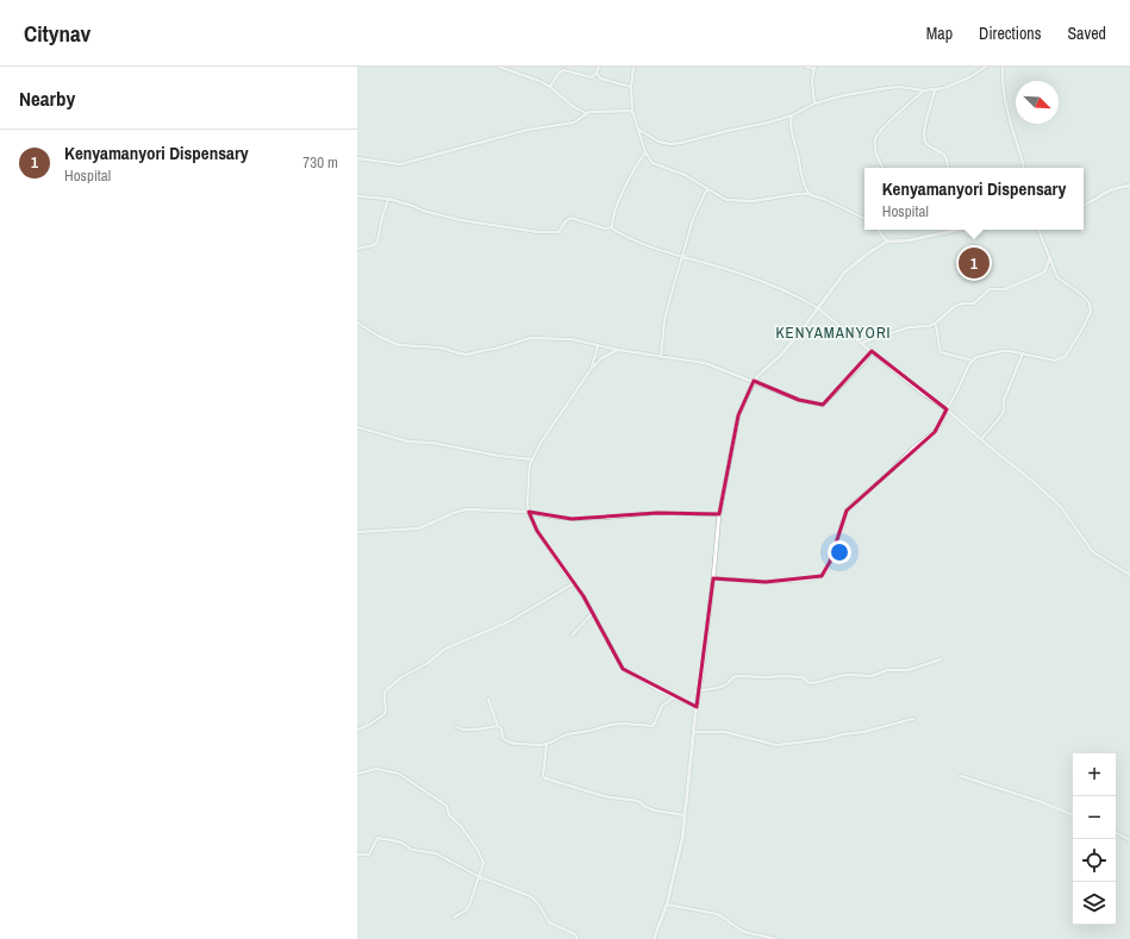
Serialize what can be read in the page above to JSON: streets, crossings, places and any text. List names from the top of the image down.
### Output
{
  "districts": ["KENYAMANYORI"],
  "north": "bottom right",
  "page": {
    "header": "Citynav",
    "nav": ["Map", "Directions", "Saved"],
    "heading": "Nearby",
    "list": [
      {
        "mark": "1",
        "name": "Kenyamanyori Dispensary",
        "note": "Hospital",
        "value": "730 m"
      }
    ],
    "popup": ["Kenyamanyori Dispensary", "Hospital"],
    "pins": "1",
    "map_buttons": ["+", "−"]
  }
}
